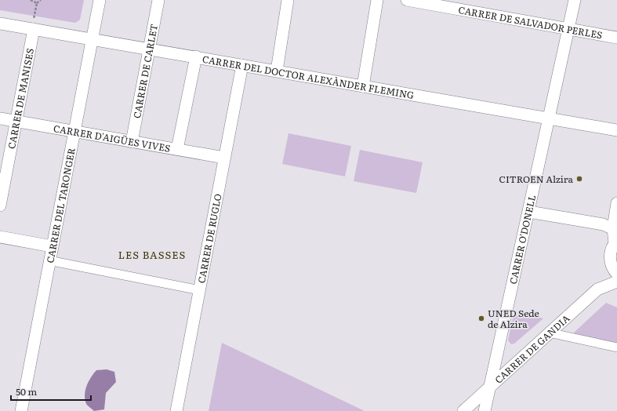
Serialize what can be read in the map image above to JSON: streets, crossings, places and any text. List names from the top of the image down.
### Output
{
  "streets": {
    "street": [
      "CARRER DE SALVADOR PERLES",
      "CARRER DE CARLET",
      "CARRER DEL DOCTOR ALEXÀNDER FLEMING",
      "CARRER DE MANISES",
      "CARRER D'AIGÜES VIVES",
      "CARRER DEL TARONGER",
      "CARRER DE RUGLO",
      "CARRER O'DONELL",
      "CARRER DE GANDIA"
    ]
  },
  "crossings": [
    ["CARRER DE SALVADOR PERLES", "CARRER O'DONELL"],
    ["CARRER DE CARLET", "CARRER DEL DOCTOR ALEXÀNDER FLEMING"],
    ["CARRER DE CARLET", "CARRER D'AIGÜES VIVES"],
    ["CARRER DEL DOCTOR ALEXÀNDER FLEMING", "CARRER DE MANISES"],
    ["CARRER DEL DOCTOR ALEXÀNDER FLEMING", "CARRER DEL TARONGER"],
    ["CARRER DEL DOCTOR ALEXÀNDER FLEMING", "CARRER DE RUGLO"],
    ["CARRER DEL DOCTOR ALEXÀNDER FLEMING", "CARRER O'DONELL"],
    ["CARRER DE MANISES", "CARRER D'AIGÜES VIVES"],
    ["CARRER D'AIGÜES VIVES", "CARRER DEL TARONGER"],
    ["CARRER D'AIGÜES VIVES", "CARRER DE RUGLO"],
    ["CARRER O'DONELL", "CARRER DE GANDIA"]
  ],
  "districts": ["LES BASSES"],
  "places": ["CITROEN Alzira", "UNED Sede de Alzira"],
  "scale_bar": "50 m"
}
